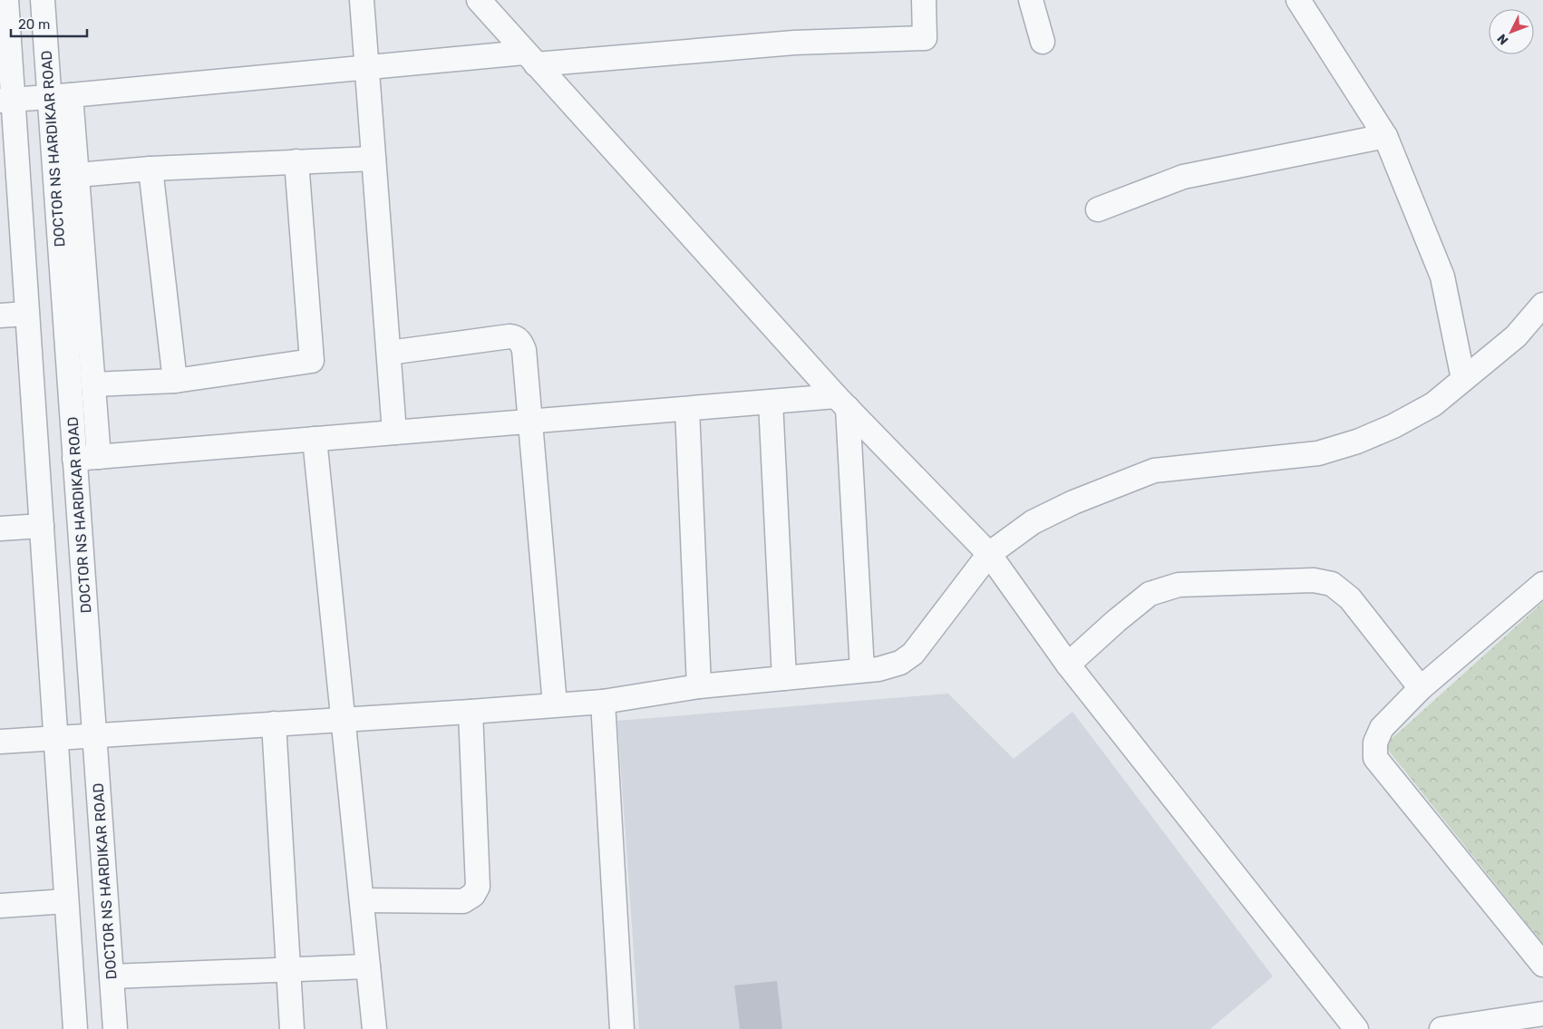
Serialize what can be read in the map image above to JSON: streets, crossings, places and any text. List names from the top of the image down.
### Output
{
  "streets": {
    "street": ["DOCTOR NS HARDIKAR ROAD"]
  },
  "scale_bar": "20 m",
  "north": "bottom left"
}
